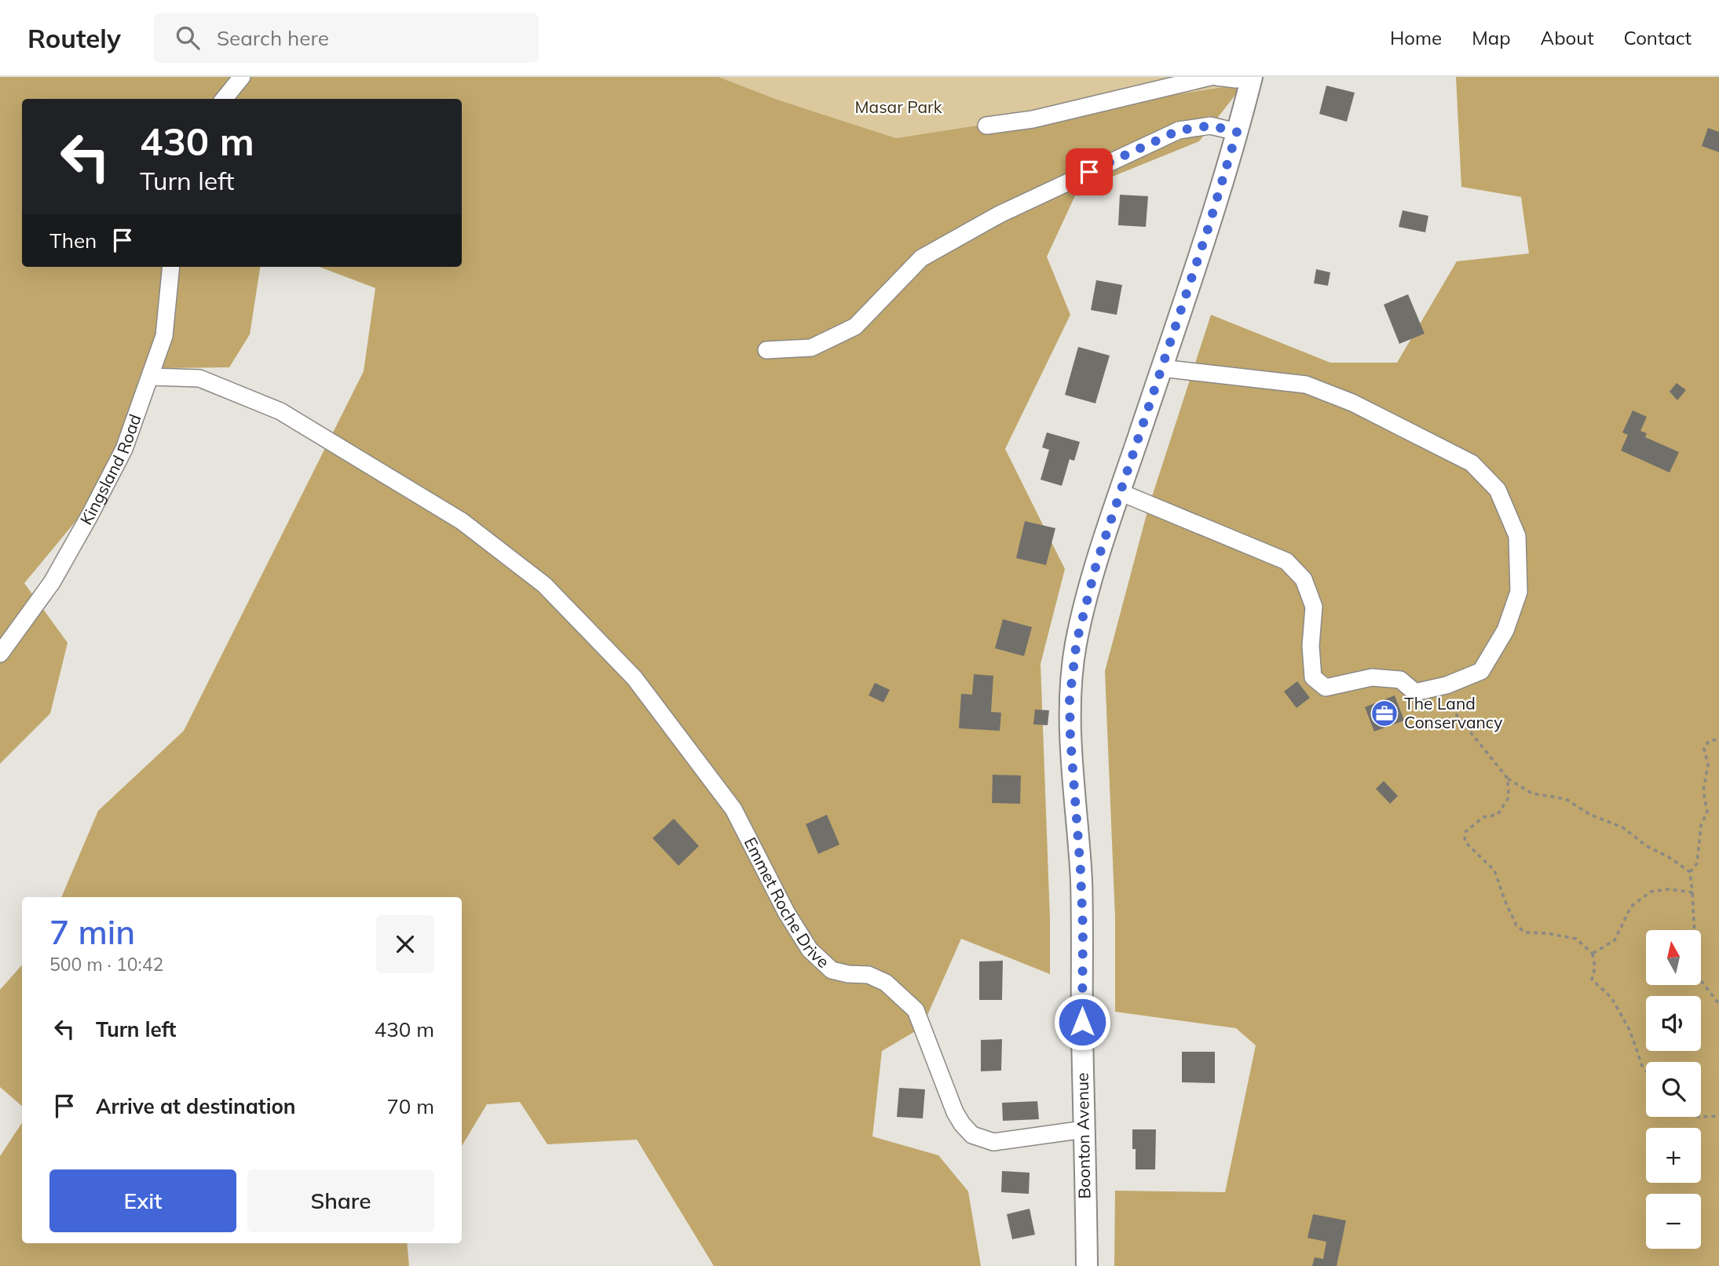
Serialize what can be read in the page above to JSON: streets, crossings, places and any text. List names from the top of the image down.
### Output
{
  "streets": {
    "main road": ["Boonton Avenue"],
    "street": ["Kingsland Road", "Emmet Roche Drive"]
  },
  "crossings": [
    ["Kingsland Road", "Emmet Roche Drive"],
    ["Emmet Roche Drive", "Boonton Avenue"]
  ],
  "parks": ["Masar Park"],
  "places": {
    "office": ["The Land Conservancy"]
  },
  "north": "top",
  "page": {
    "header": "Routely",
    "search": "Search here",
    "nav": [
      "Home",
      "Map",
      "About",
      "Contact"
    ],
    "turn": ["430 m", "Turn left"],
    "then": "Then",
    "heading": ["7 min", "500 m · 10:42"],
    "map_buttons": ["+", "−"],
    "list": [
      {
        "name": "Turn left",
        "value": "430 m"
      },
      {
        "name": "Arrive at destination",
        "value": "70 m"
      }
    ],
    "buttons": ["Exit", "Share"]
  }
}
